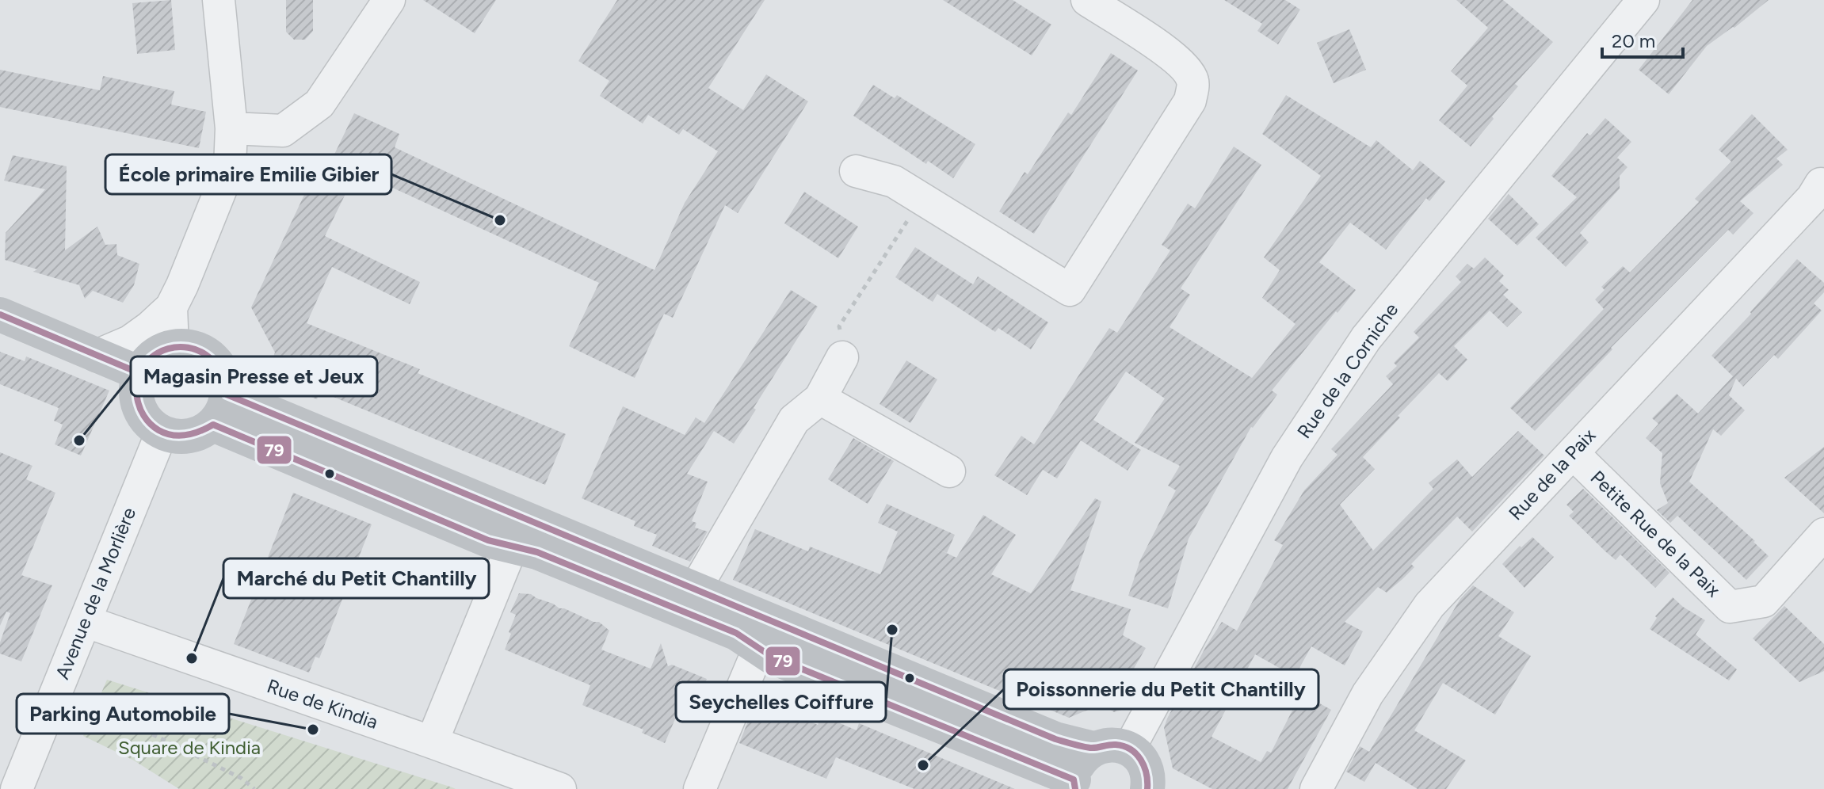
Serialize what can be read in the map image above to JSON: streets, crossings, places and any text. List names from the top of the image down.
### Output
{
  "streets": {
    "street": [
      "Rue de la Corniche",
      "Rue de la Paix",
      "Petite Rue de la Paix",
      "Avenue de la Morlière",
      "Rue de Kindia"
    ]
  },
  "crossings": [
    ["Rue de la Paix", "Petite Rue de la Paix"],
    ["Avenue de la Morlière", "Rue de Kindia"]
  ],
  "parks": ["Square de Kindia"],
  "places": [
    "École primaire Emilie Gibier",
    "Magasin Presse et Jeux",
    "Seychelles Coiffure",
    "Marché du Petit Chantilly",
    "Parking Automobile",
    "Poissonnerie du Petit Chantilly"
  ],
  "lines": ["transit line 79"],
  "scale_bar": "20 m"
}
